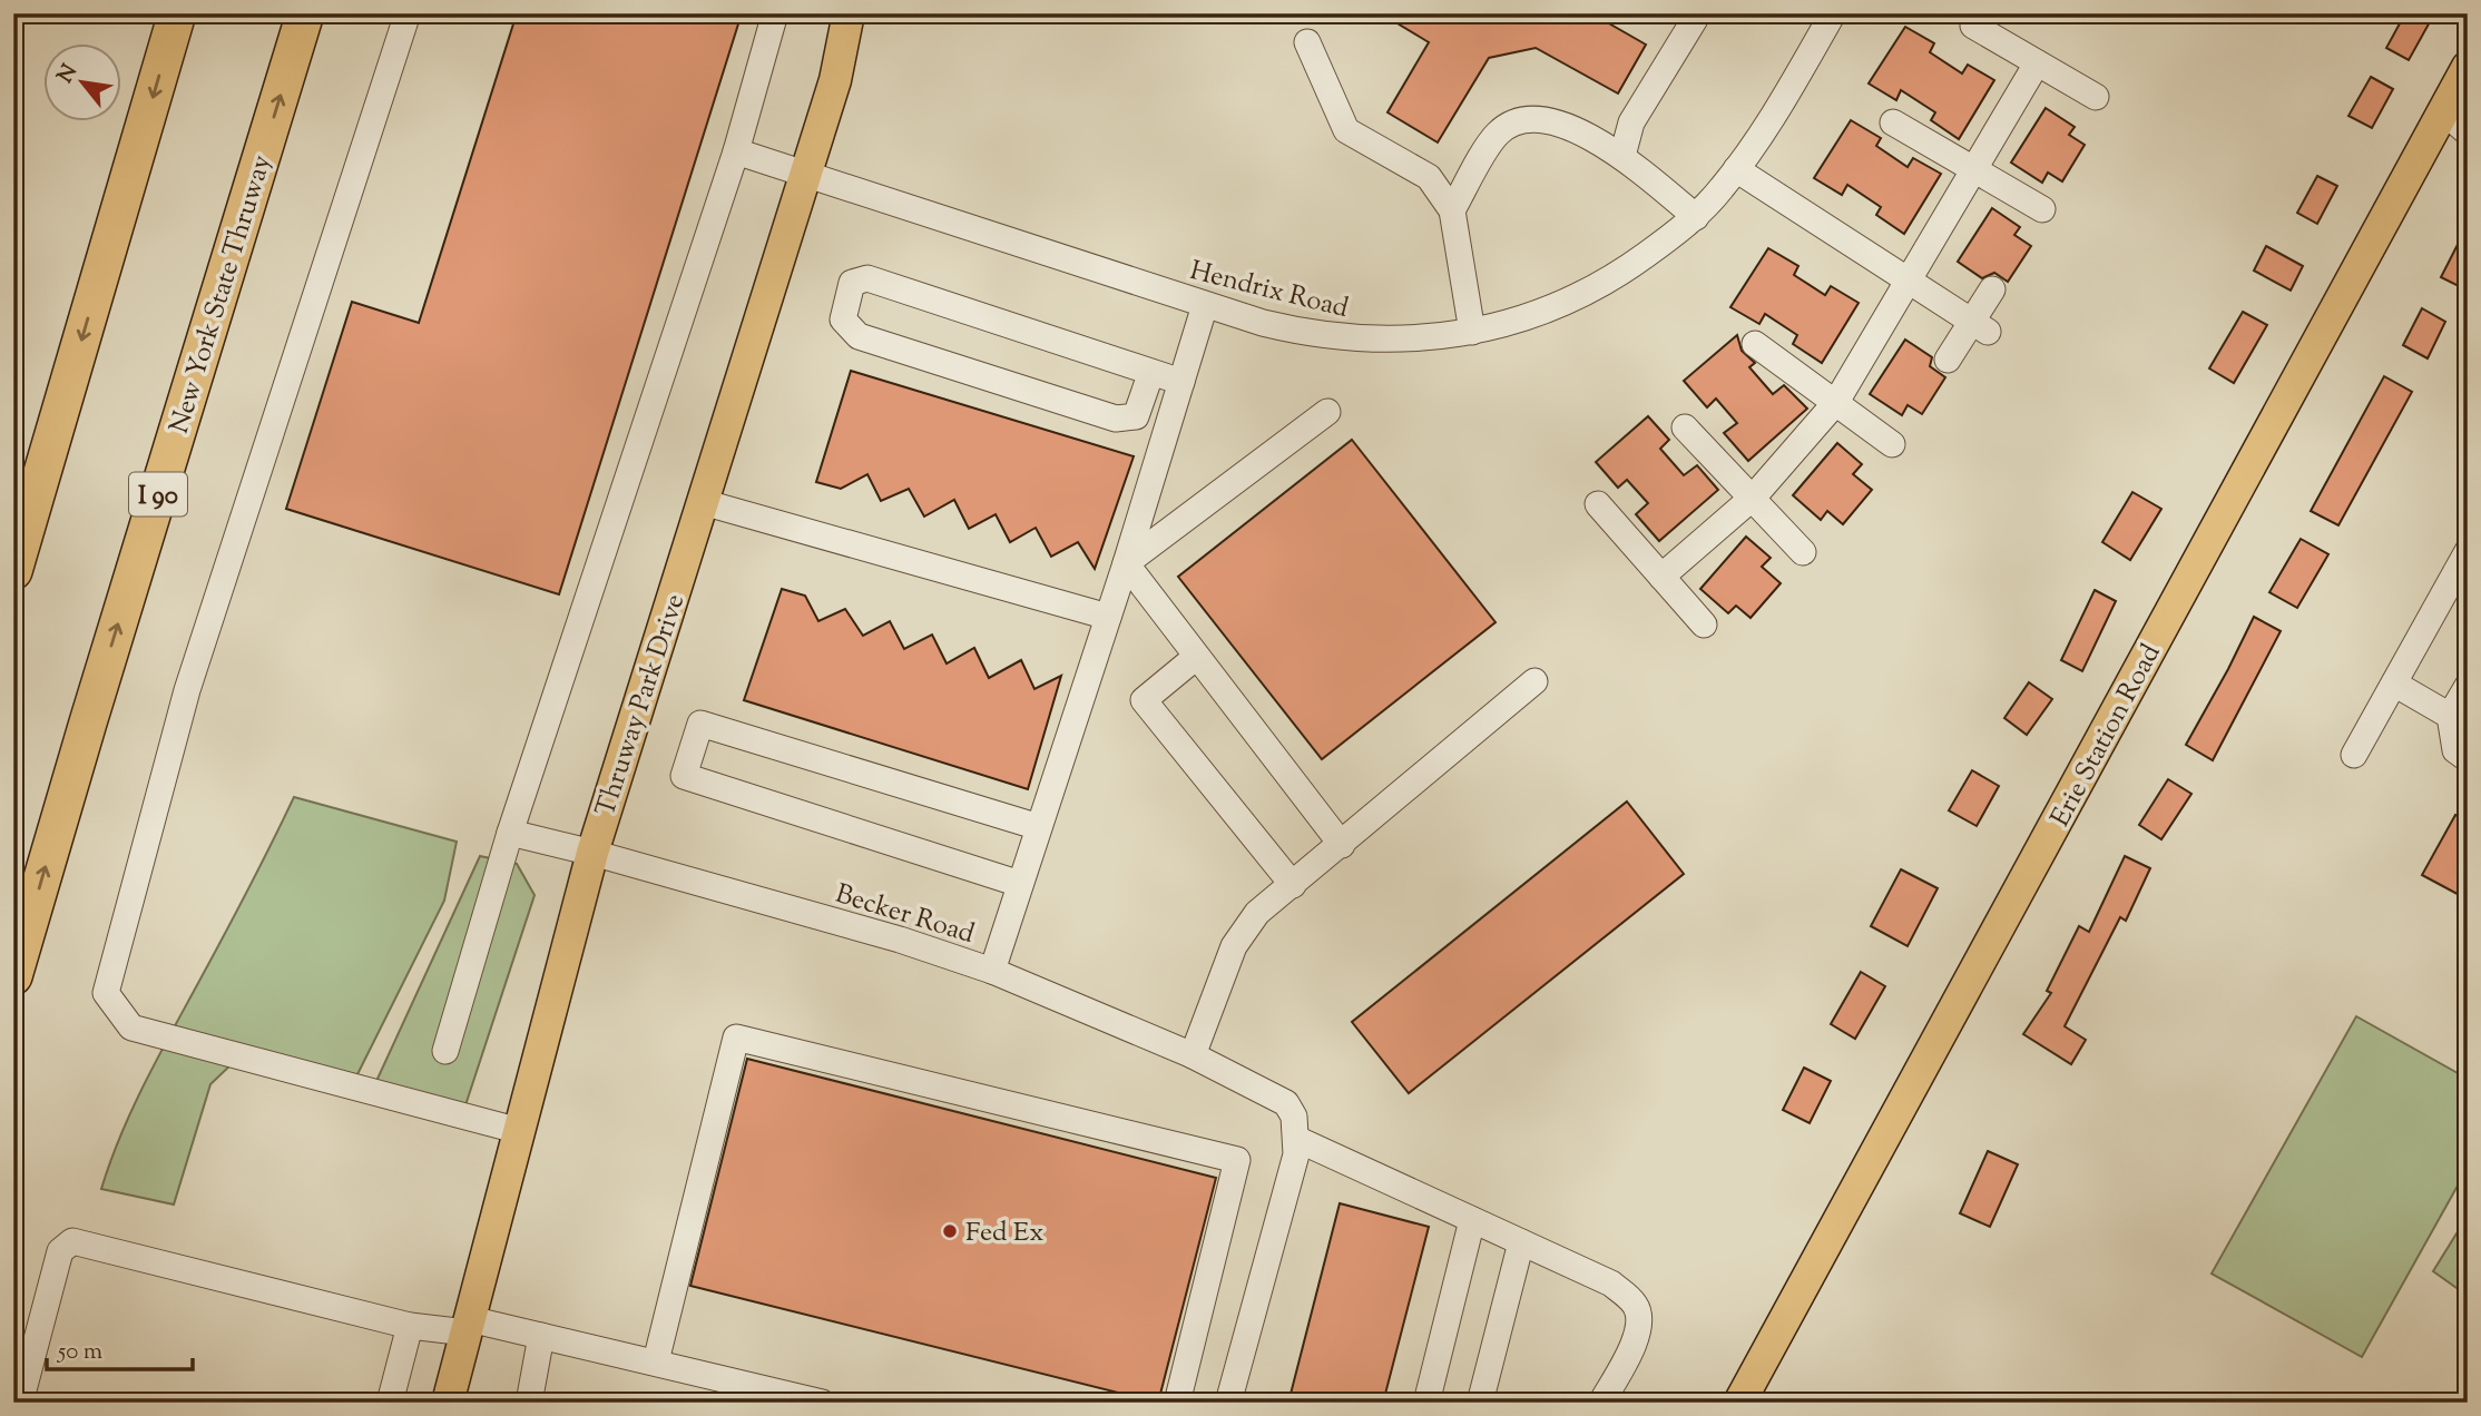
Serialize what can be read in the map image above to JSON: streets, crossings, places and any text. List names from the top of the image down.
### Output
{
  "streets": {
    "highway": ["New York State Thruway", "I 90"],
    "main road": ["Thruway Park Drive", "Erie Station Road"],
    "street": ["Hendrix Road", "Becker Road"]
  },
  "crossings": [
    ["Hendrix Road", "Thruway Park Drive"],
    ["Thruway Park Drive", "Becker Road"]
  ],
  "places": ["Fed Ex"],
  "scale_bar": "50 m",
  "north": "top left"
}
